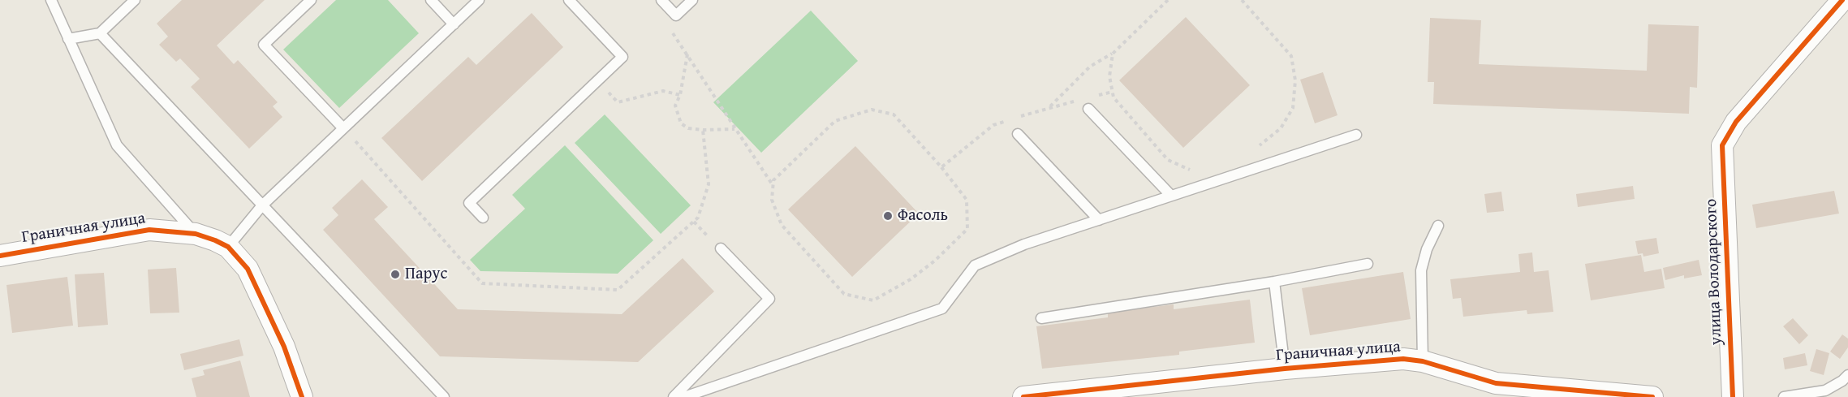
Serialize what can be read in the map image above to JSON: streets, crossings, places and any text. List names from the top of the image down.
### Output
{
  "streets": {
    "street": ["Граничная улица", "улица Володарского"]
  },
  "places": ["Фасоль", "Парус"]
}
